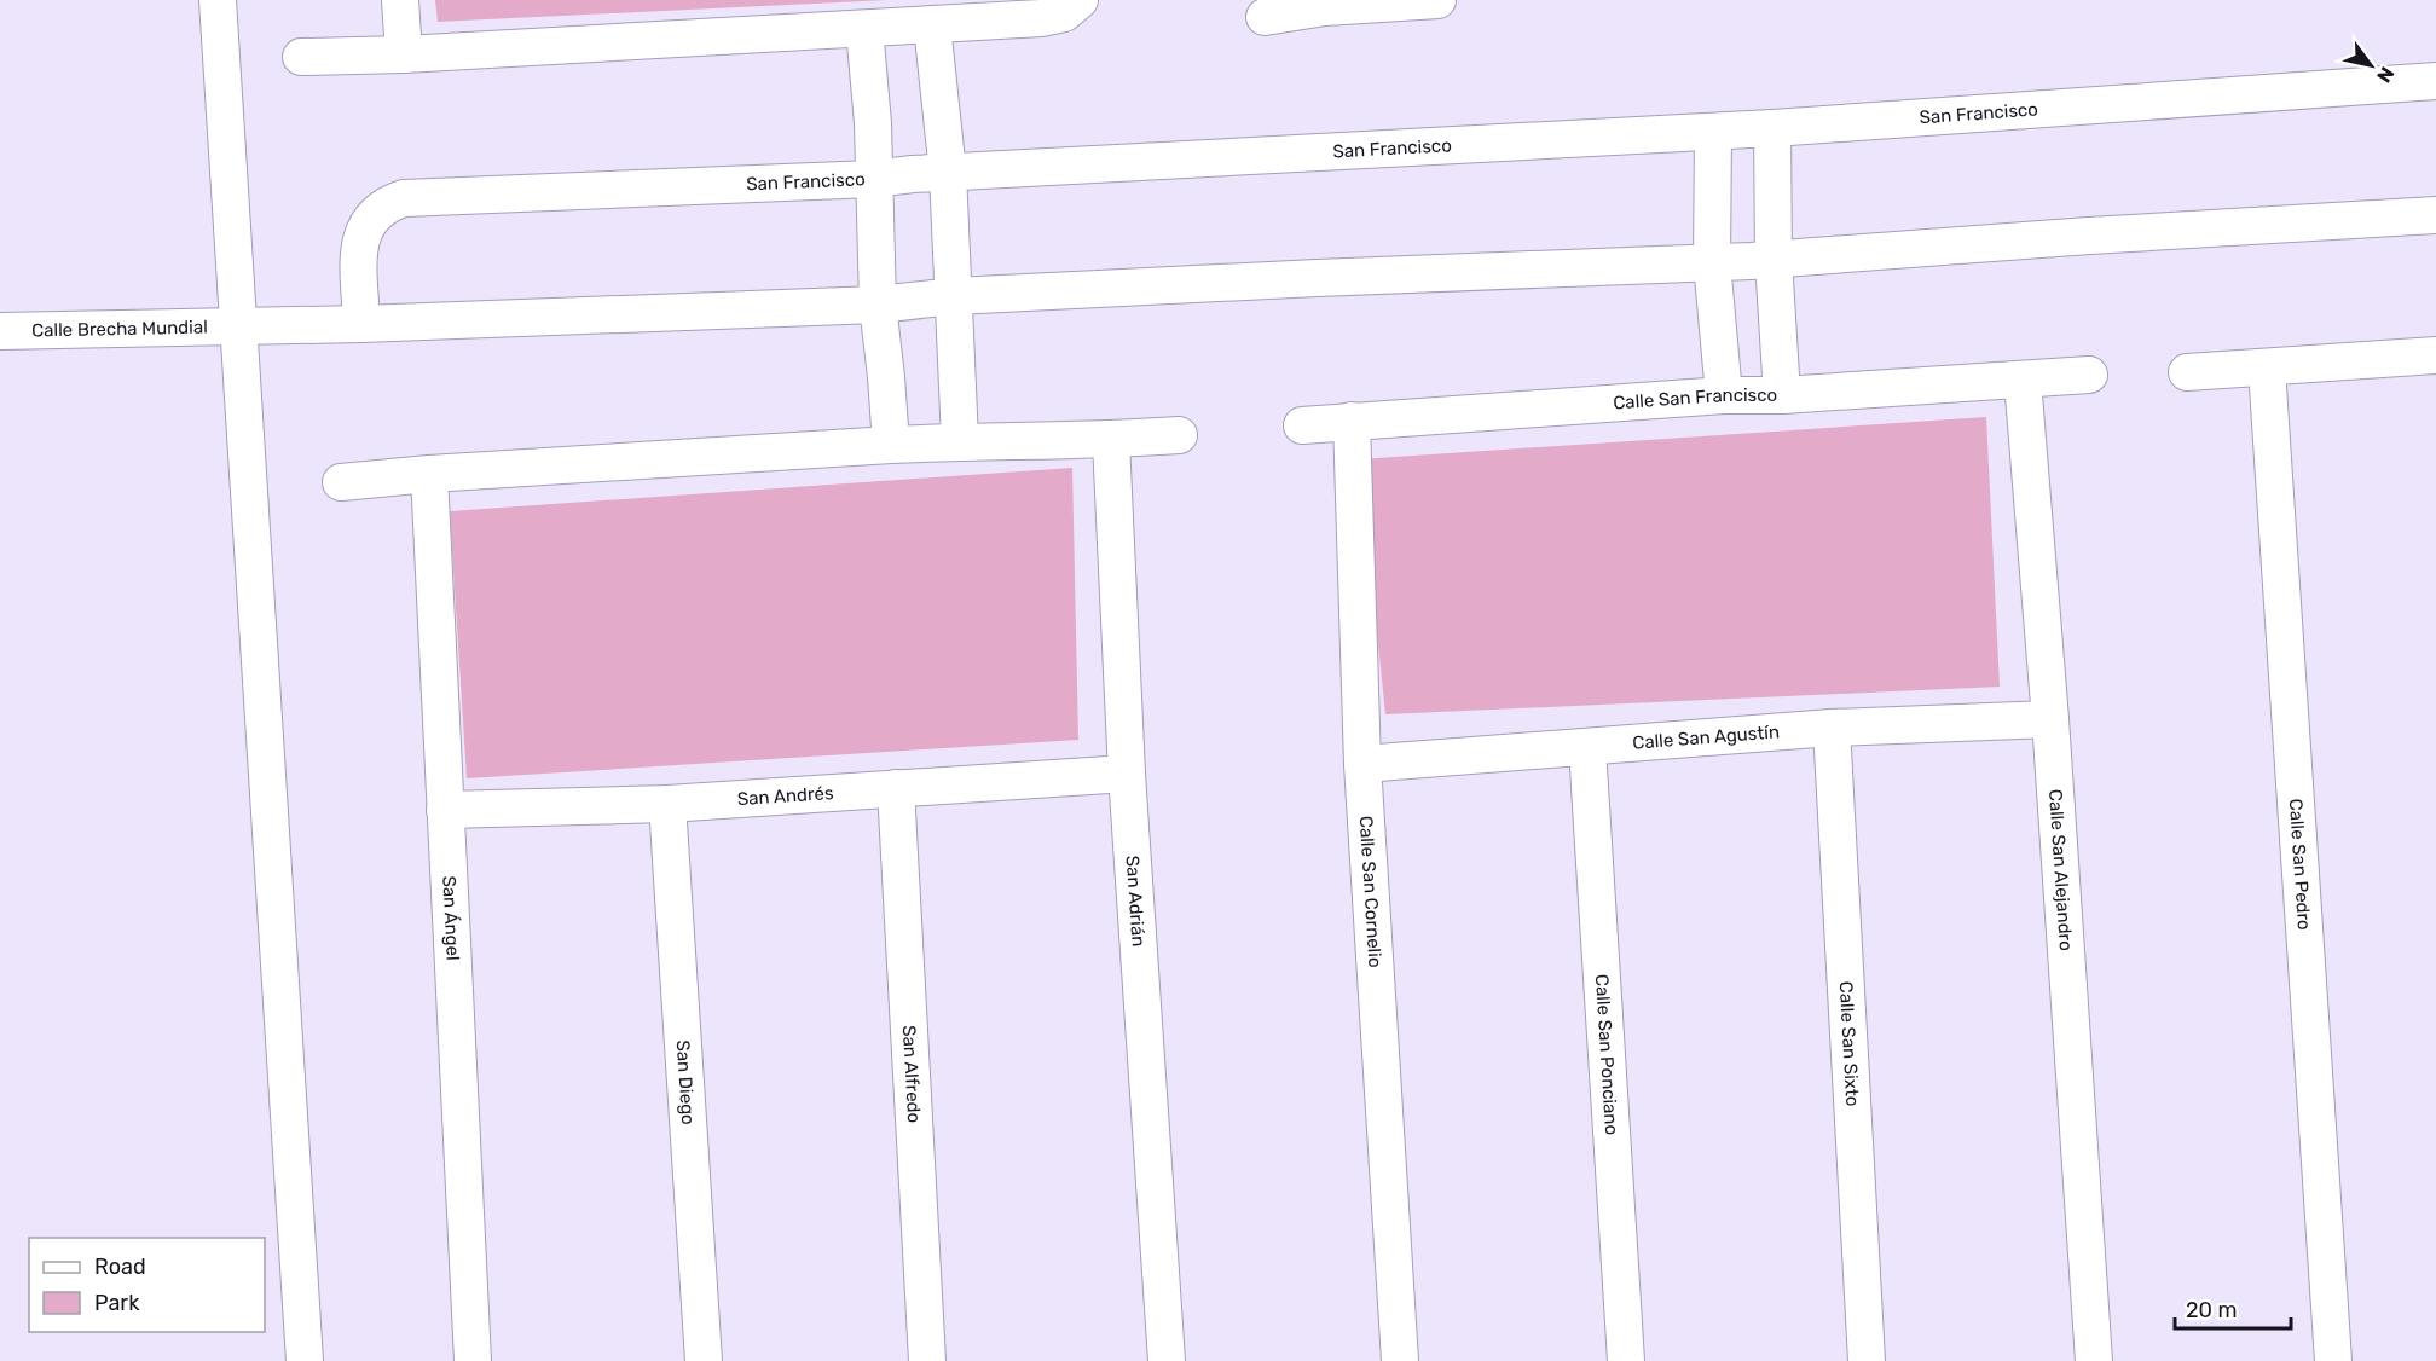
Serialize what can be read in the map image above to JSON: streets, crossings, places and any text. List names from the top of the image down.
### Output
{
  "streets": {
    "street": [
      "San Francisco",
      "Calle Brecha Mundial",
      "Calle San Francisco",
      "Calle San Agustín",
      "San Andrés",
      "Calle San Pedro",
      "Calle San Alejandro",
      "Calle San Cornelio",
      "San Adrián",
      "San Ángel",
      "Calle San Sixto",
      "Calle San Ponciano",
      "San Alfredo",
      "San Diego"
    ]
  },
  "crossings": [
    ["San Francisco", "Calle Brecha Mundial"],
    ["Calle San Francisco", "Calle San Alejandro"],
    ["Calle San Francisco", "Calle San Cornelio"],
    ["Calle San Agustín", "Calle San Alejandro"],
    ["Calle San Agustín", "Calle San Cornelio"],
    ["Calle San Agustín", "Calle San Sixto"],
    ["Calle San Agustín", "Calle San Ponciano"],
    ["San Andrés", "San Adrián"],
    ["San Andrés", "San Ángel"],
    ["San Andrés", "San Alfredo"],
    ["San Andrés", "San Diego"]
  ],
  "legend": ["Road", "Park"],
  "scale_bar": "20 m",
  "north": "bottom right"
}
